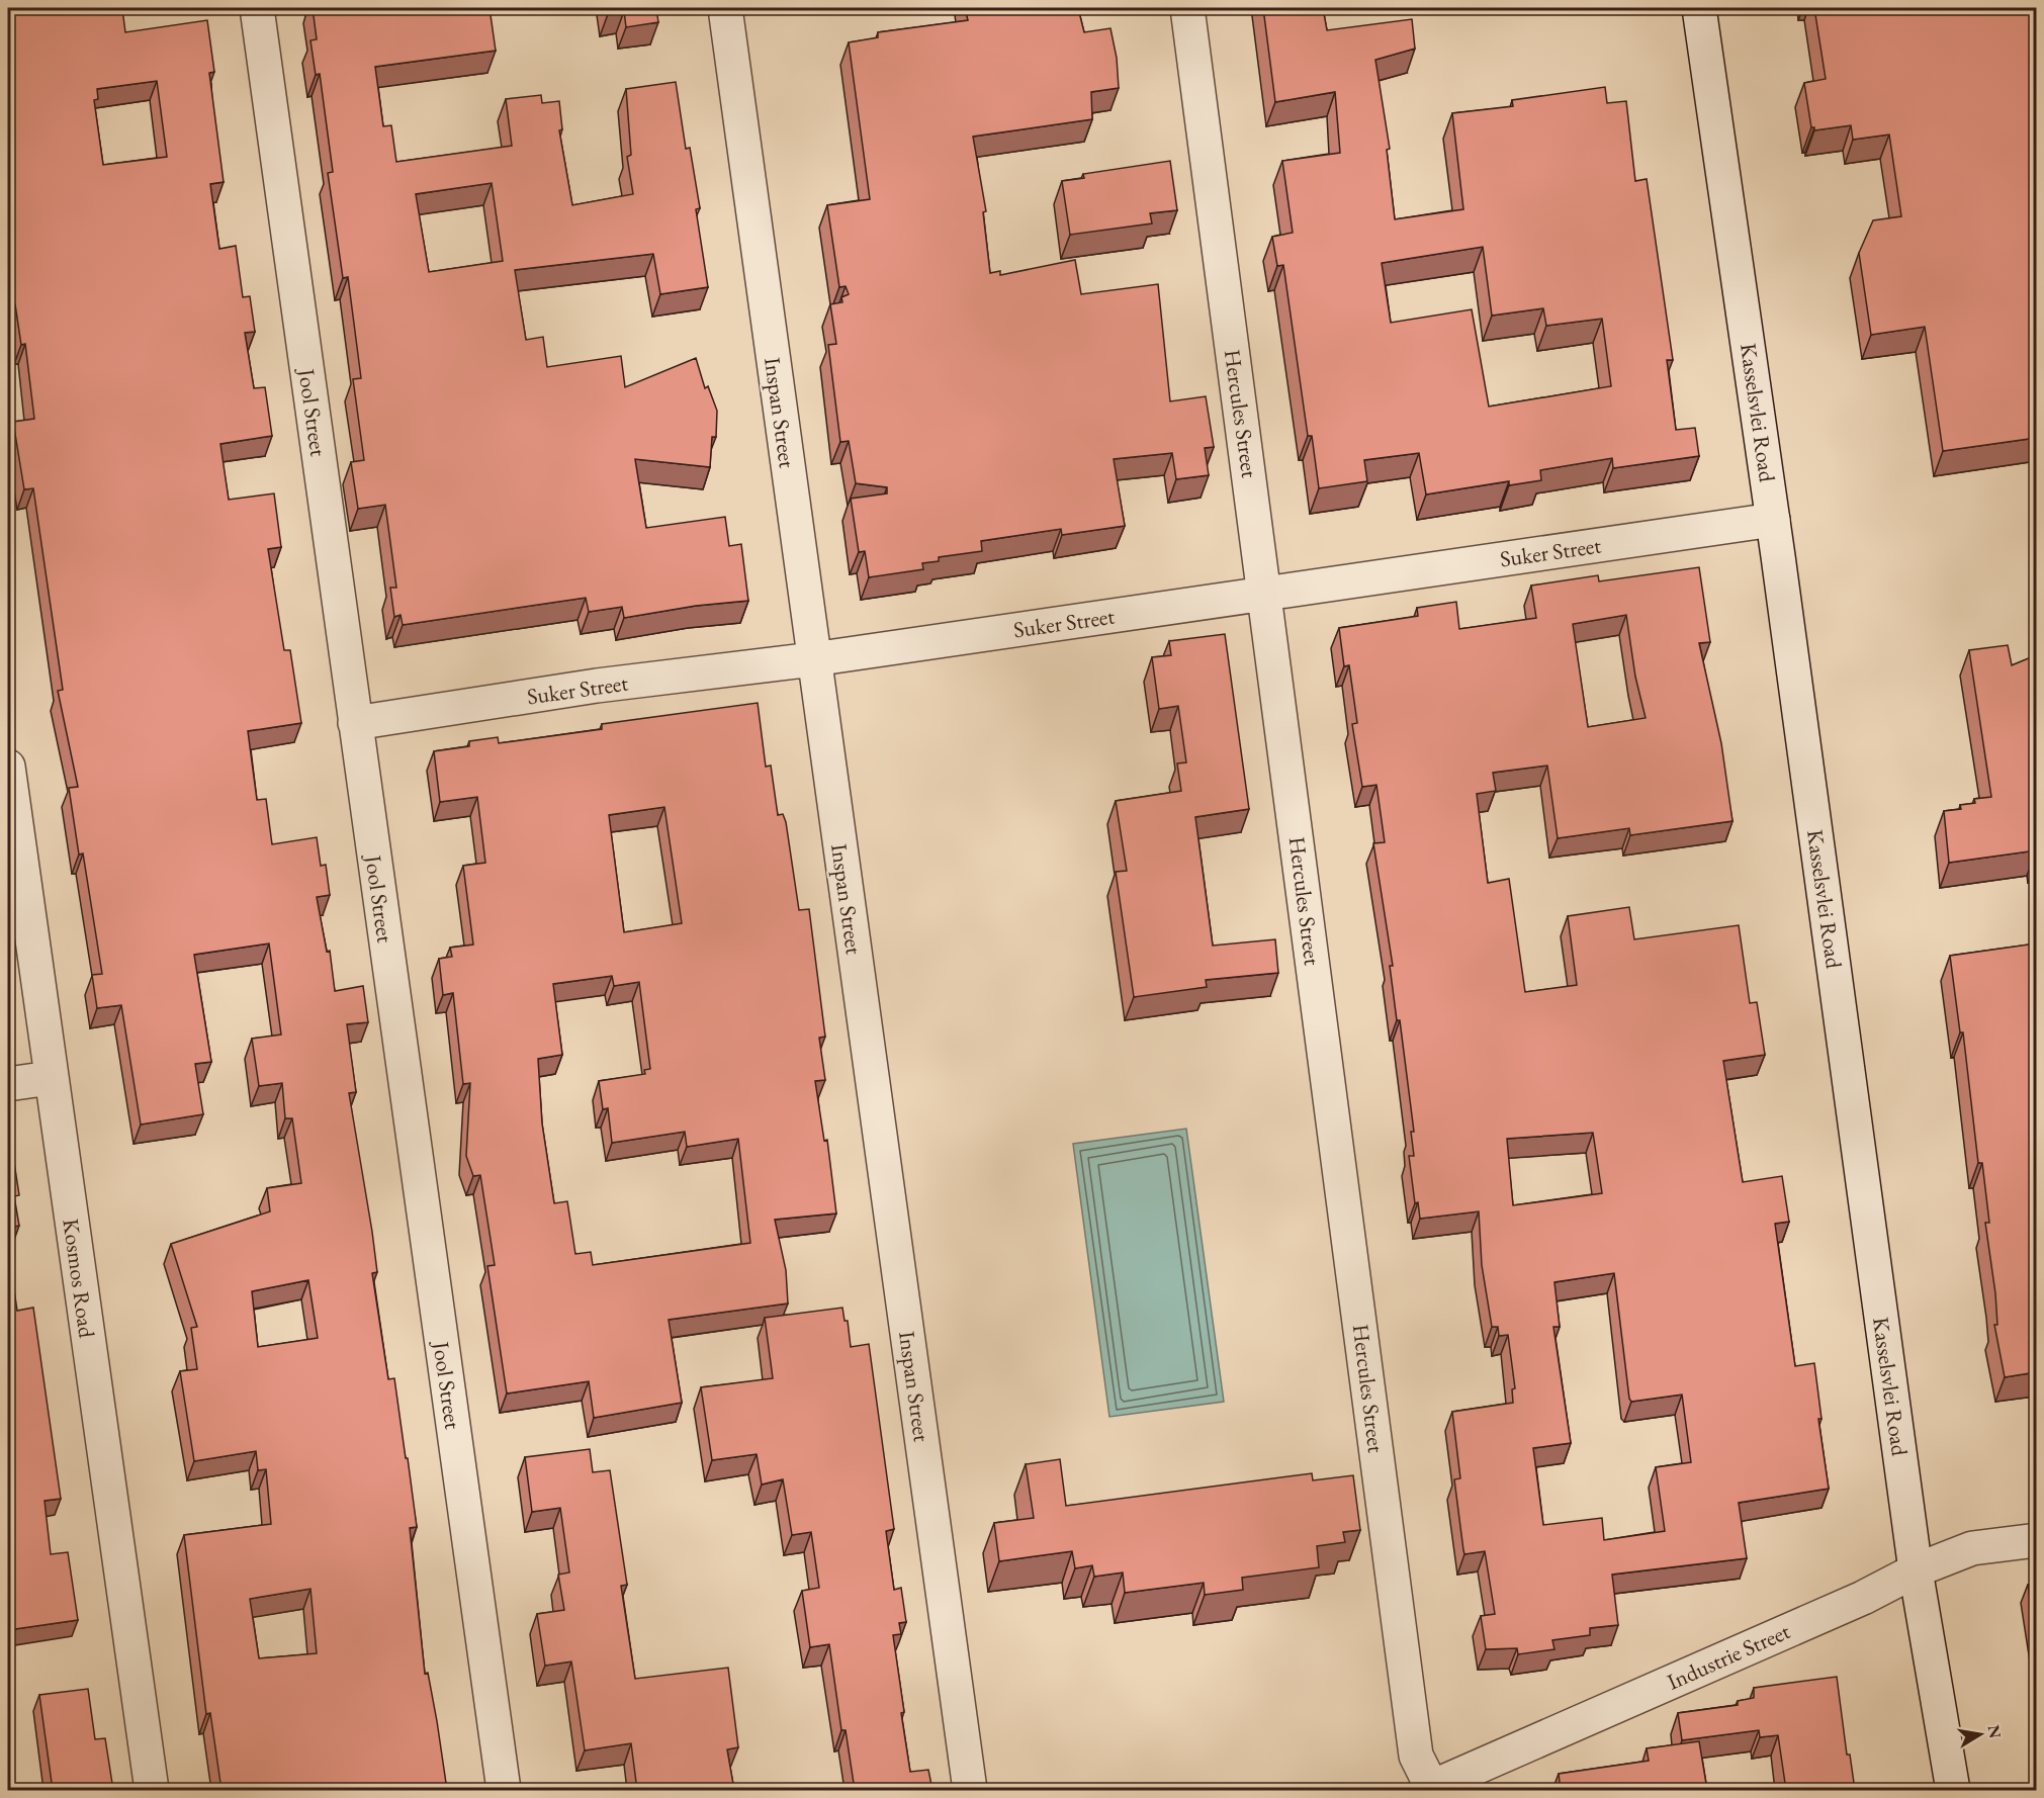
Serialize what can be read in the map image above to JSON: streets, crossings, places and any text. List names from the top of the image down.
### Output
{
  "streets": {
    "street": [
      "Jool Street",
      "Inspan Street",
      "Kasselsvlei Road",
      "Hercules Street",
      "Suker Street",
      "Kosmos Road",
      "Industrie Street"
    ]
  },
  "crossings": [
    ["Jool Street", "Suker Street"],
    ["Inspan Street", "Suker Street"],
    ["Kasselsvlei Road", "Suker Street"],
    ["Kasselsvlei Road", "Industrie Street"],
    ["Hercules Street", "Suker Street"],
    ["Hercules Street", "Industrie Street"]
  ],
  "north": "right"
}
